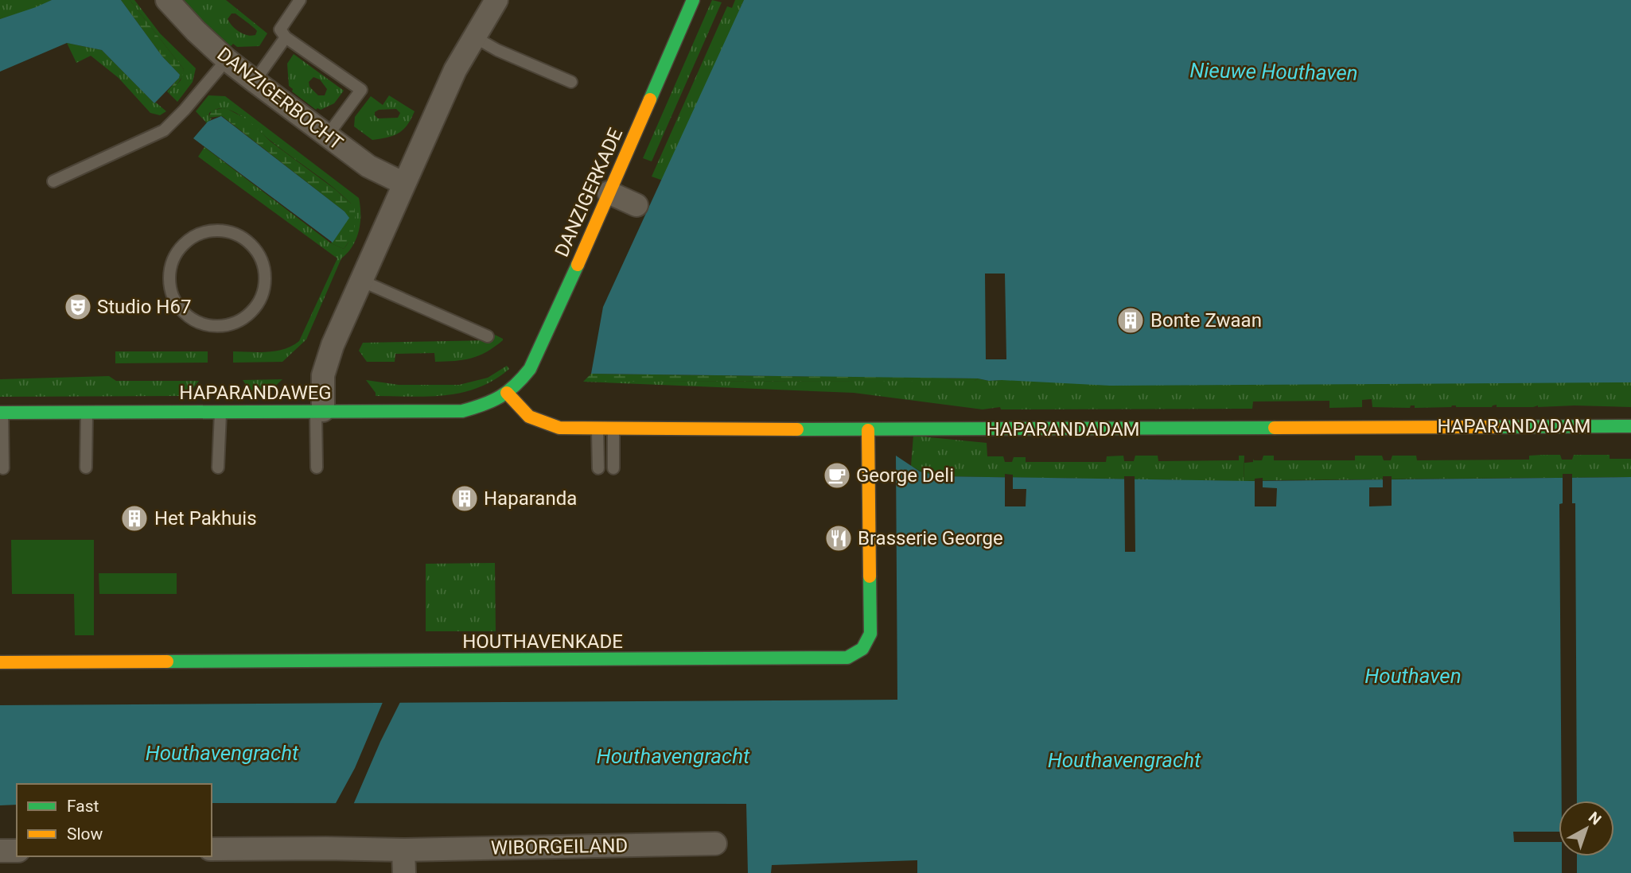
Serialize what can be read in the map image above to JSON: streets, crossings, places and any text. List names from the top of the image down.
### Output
{
  "streets": {
    "street": [
      "DANZIGERBOCHT",
      "DANZIGERKADE",
      "HAPARANDAWEG",
      "HAPARANDADAM",
      "HOUTHAVENKADE",
      "WIBORGEILAND"
    ]
  },
  "crossings": [
    ["DANZIGERKADE", "HAPARANDAWEG"],
    ["DANZIGERKADE", "HAPARANDADAM"],
    ["HAPARANDAWEG", "HAPARANDADAM"],
    ["HAPARANDADAM", "HOUTHAVENKADE"]
  ],
  "water": ["Nieuwe Houthaven", "Houthaven", "Houthavengracht"],
  "places": {
    "theatre": ["Studio H67"],
    "building": ["Bonte Zwaan", "Haparanda", "Het Pakhuis"],
    "cafe": ["George Deli"],
    "restaurant": ["Brasserie George"]
  },
  "legend": ["Fast", "Slow"],
  "north": "top right"
}
